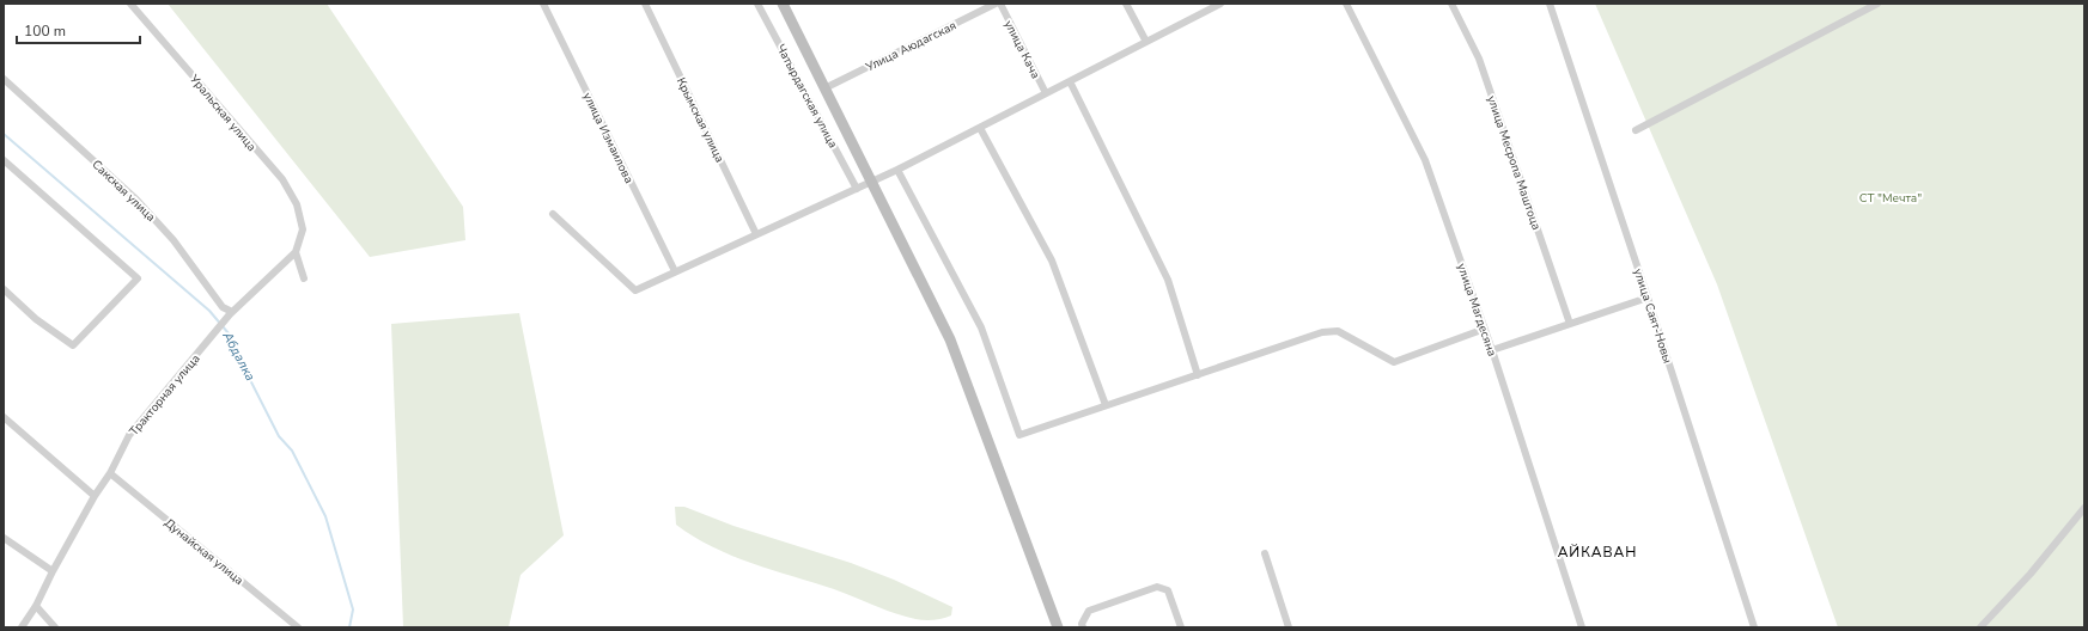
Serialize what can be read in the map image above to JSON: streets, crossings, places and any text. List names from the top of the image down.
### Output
{
  "streets": {
    "street": [
      "Улица Аюдагская",
      "улица Кача",
      "Чатырдагская улица",
      "Уральская улица",
      "Крымская улица",
      "улица Измаилова",
      "улица Месропа Маштоца",
      "Сакская улица",
      "улица Магдесяна",
      "улица Саят-Новы",
      "Тракторная улица",
      "Дунайская улица"
    ]
  },
  "crossings": [
    ["Уральская улица", "Тракторная улица"],
    ["Сакская улица", "Тракторная улица"],
    ["Тракторная улица", "Дунайская улица"]
  ],
  "districts": ["АЙКАВАН"],
  "water": ["Абдалка"],
  "parks": ["СТ \"Мечта\""],
  "scale_bar": "100 m"
}
